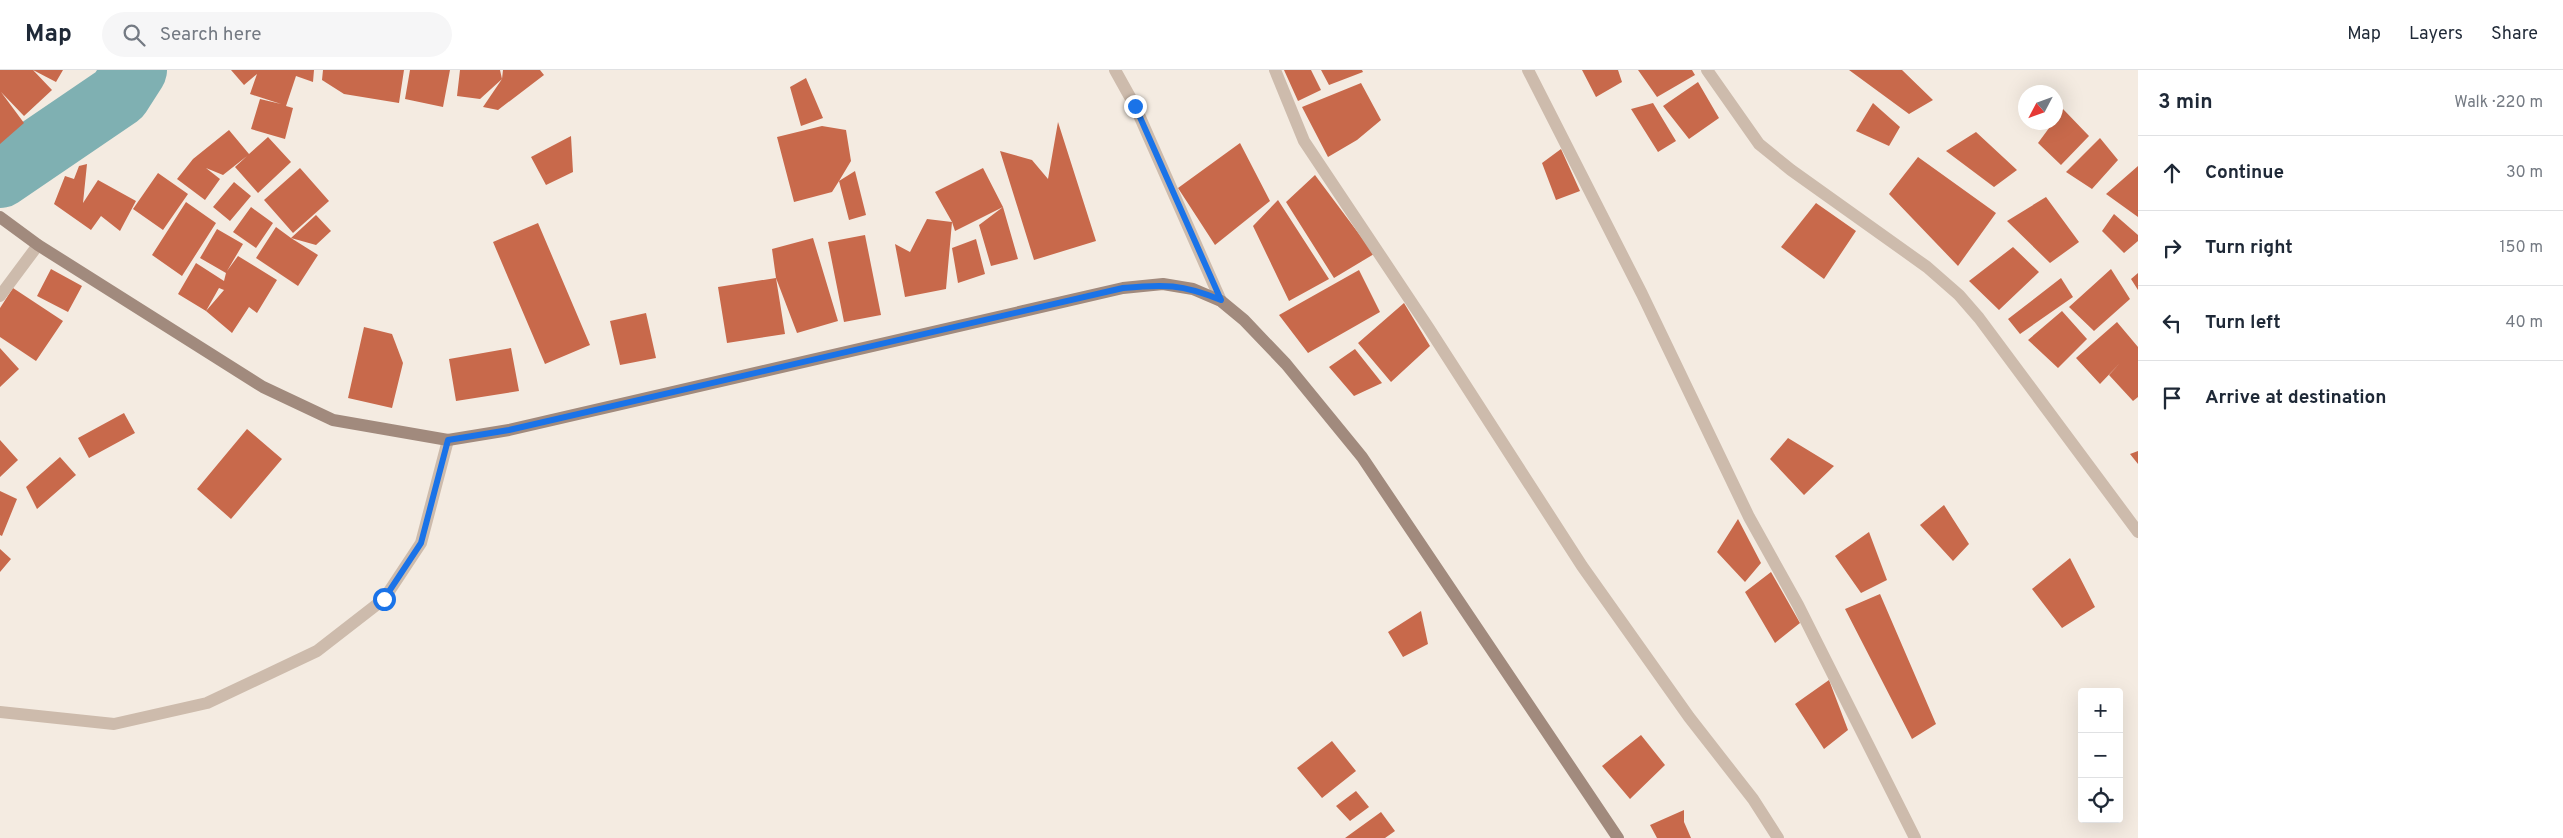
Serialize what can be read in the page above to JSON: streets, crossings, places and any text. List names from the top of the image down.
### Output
{
  "north": "bottom left",
  "page": {
    "header": "Map",
    "search": "Search here",
    "nav": ["Map", "Layers", "Share"],
    "heading": ["3 min", "Walk · 220 m"],
    "list": [
      ["Continue", "30 m"],
      ["Turn right", "150 m"],
      ["Turn left", "40 m"],
      "Arrive at destination"
    ],
    "map_buttons": ["+", "−"]
  }
}
